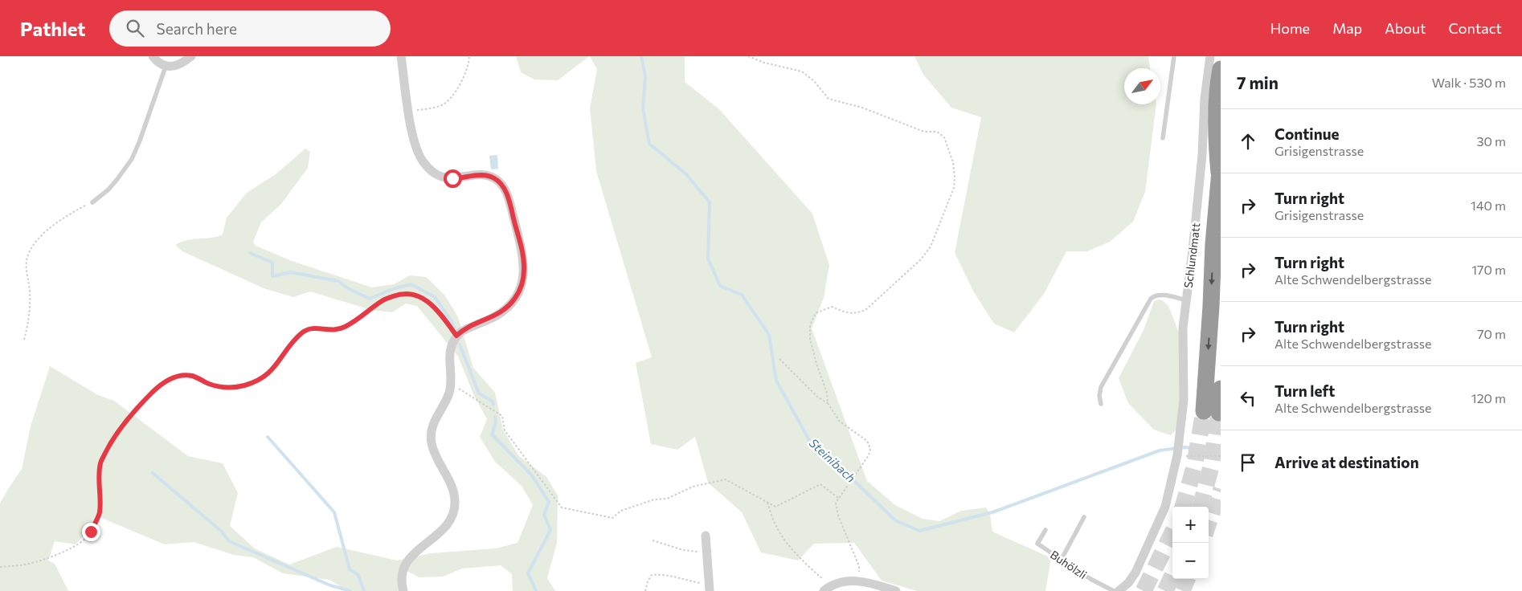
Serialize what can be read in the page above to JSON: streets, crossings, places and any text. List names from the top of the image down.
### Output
{
  "streets": {
    "street": ["Schlundmatt"],
    "lane": ["Buhölzli"]
  },
  "water": ["Steinibach"],
  "north": "top right",
  "page": {
    "header": "Pathlet",
    "search": "Search here",
    "nav": [
      "Home",
      "Map",
      "About",
      "Contact"
    ],
    "heading": ["7 min", "Walk · 530 m"],
    "list": [
      ["Continue", "Grisigenstrasse", "30 m"],
      ["Turn right", "Grisigenstrasse", "140 m"],
      ["Turn right", "Alte Schwendelbergstrasse", "170 m"],
      ["Turn right", "Alte Schwendelbergstrasse", "70 m"],
      ["Turn left", "Alte Schwendelbergstrasse", "120 m"],
      "Arrive at destination"
    ],
    "map_buttons": ["+", "−"]
  }
}
